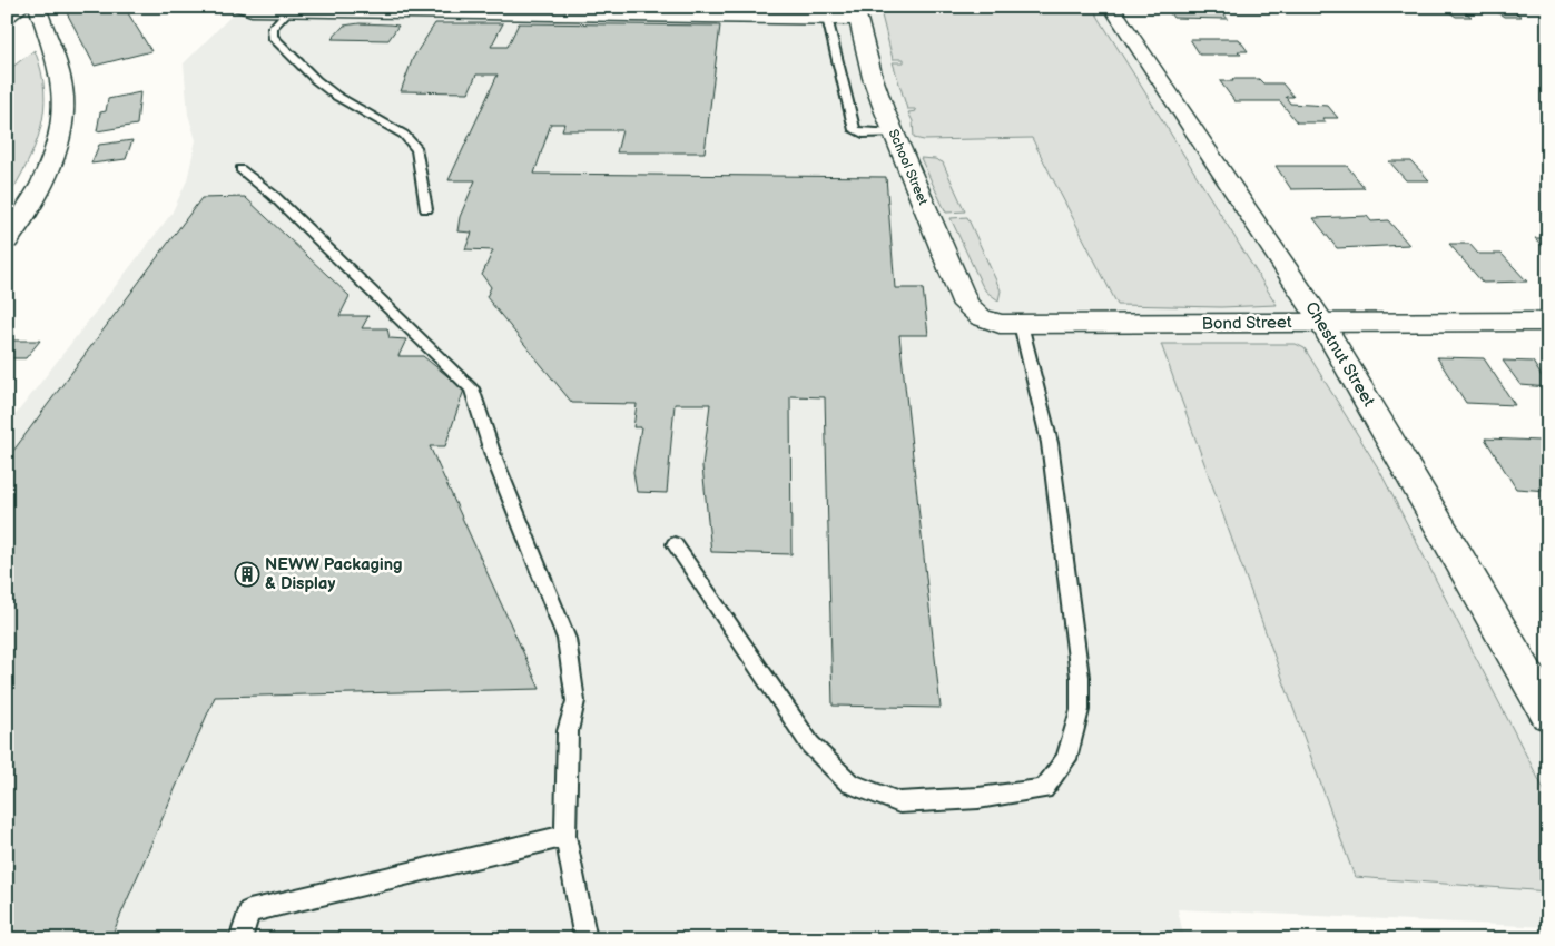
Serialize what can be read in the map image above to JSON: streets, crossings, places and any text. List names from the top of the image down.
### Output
{
  "streets": {
    "street": ["School Street", "Bond Street", "Chestnut Street"]
  },
  "crossings": [
    ["School Street", "Bond Street"],
    ["Bond Street", "Chestnut Street"]
  ],
  "places": {
    "building": ["NEWW Packaging & Display"]
  }
}
